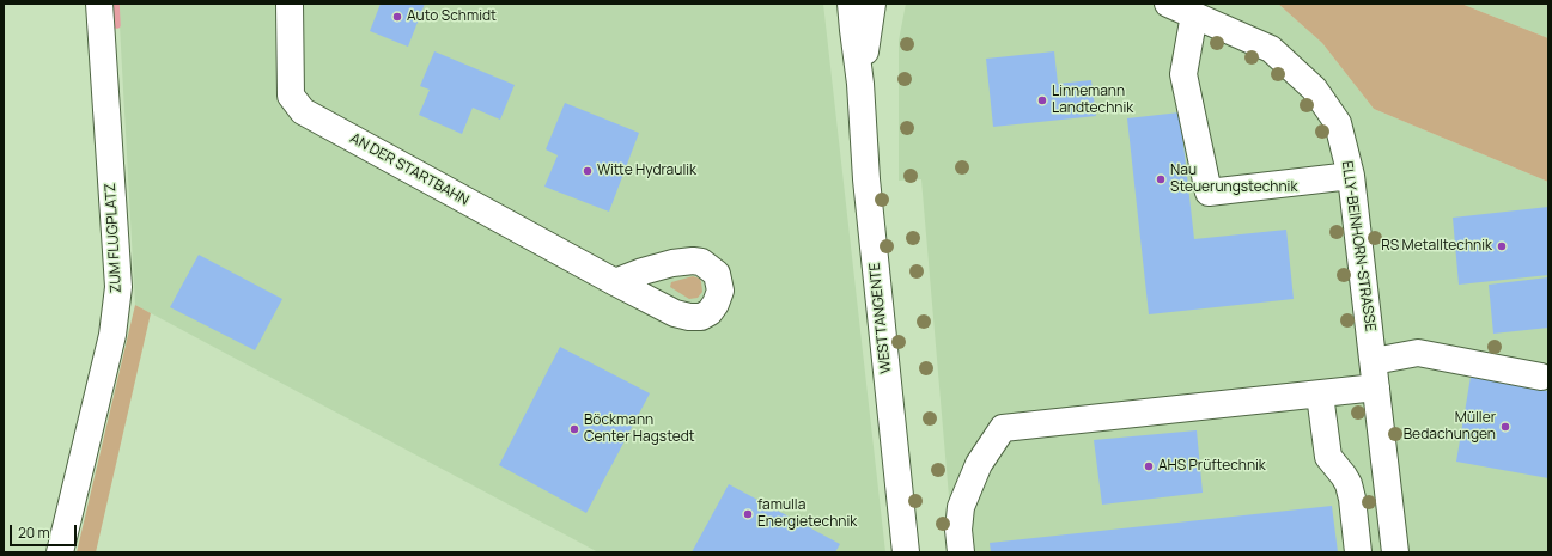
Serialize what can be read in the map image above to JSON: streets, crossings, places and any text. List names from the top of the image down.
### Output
{
  "streets": {
    "street": [
      "AN DER STARTBAHN",
      "ZUM FLUGPLATZ",
      "ELLY-BEINHORN-STRASSE",
      "WESTTANGENTE"
    ]
  },
  "places": [
    "Auto Schmidt",
    "Linnemann Landtechnik",
    "Witte Hydraulik",
    "Nau Steuerungstechnik",
    "RS Metalltechnik",
    "Müller Bedachungen",
    "Böckmann Center Hagstedt",
    "AHS Prüftechnik",
    "famulla Energietechnik"
  ],
  "scale_bar": "20 m"
}
